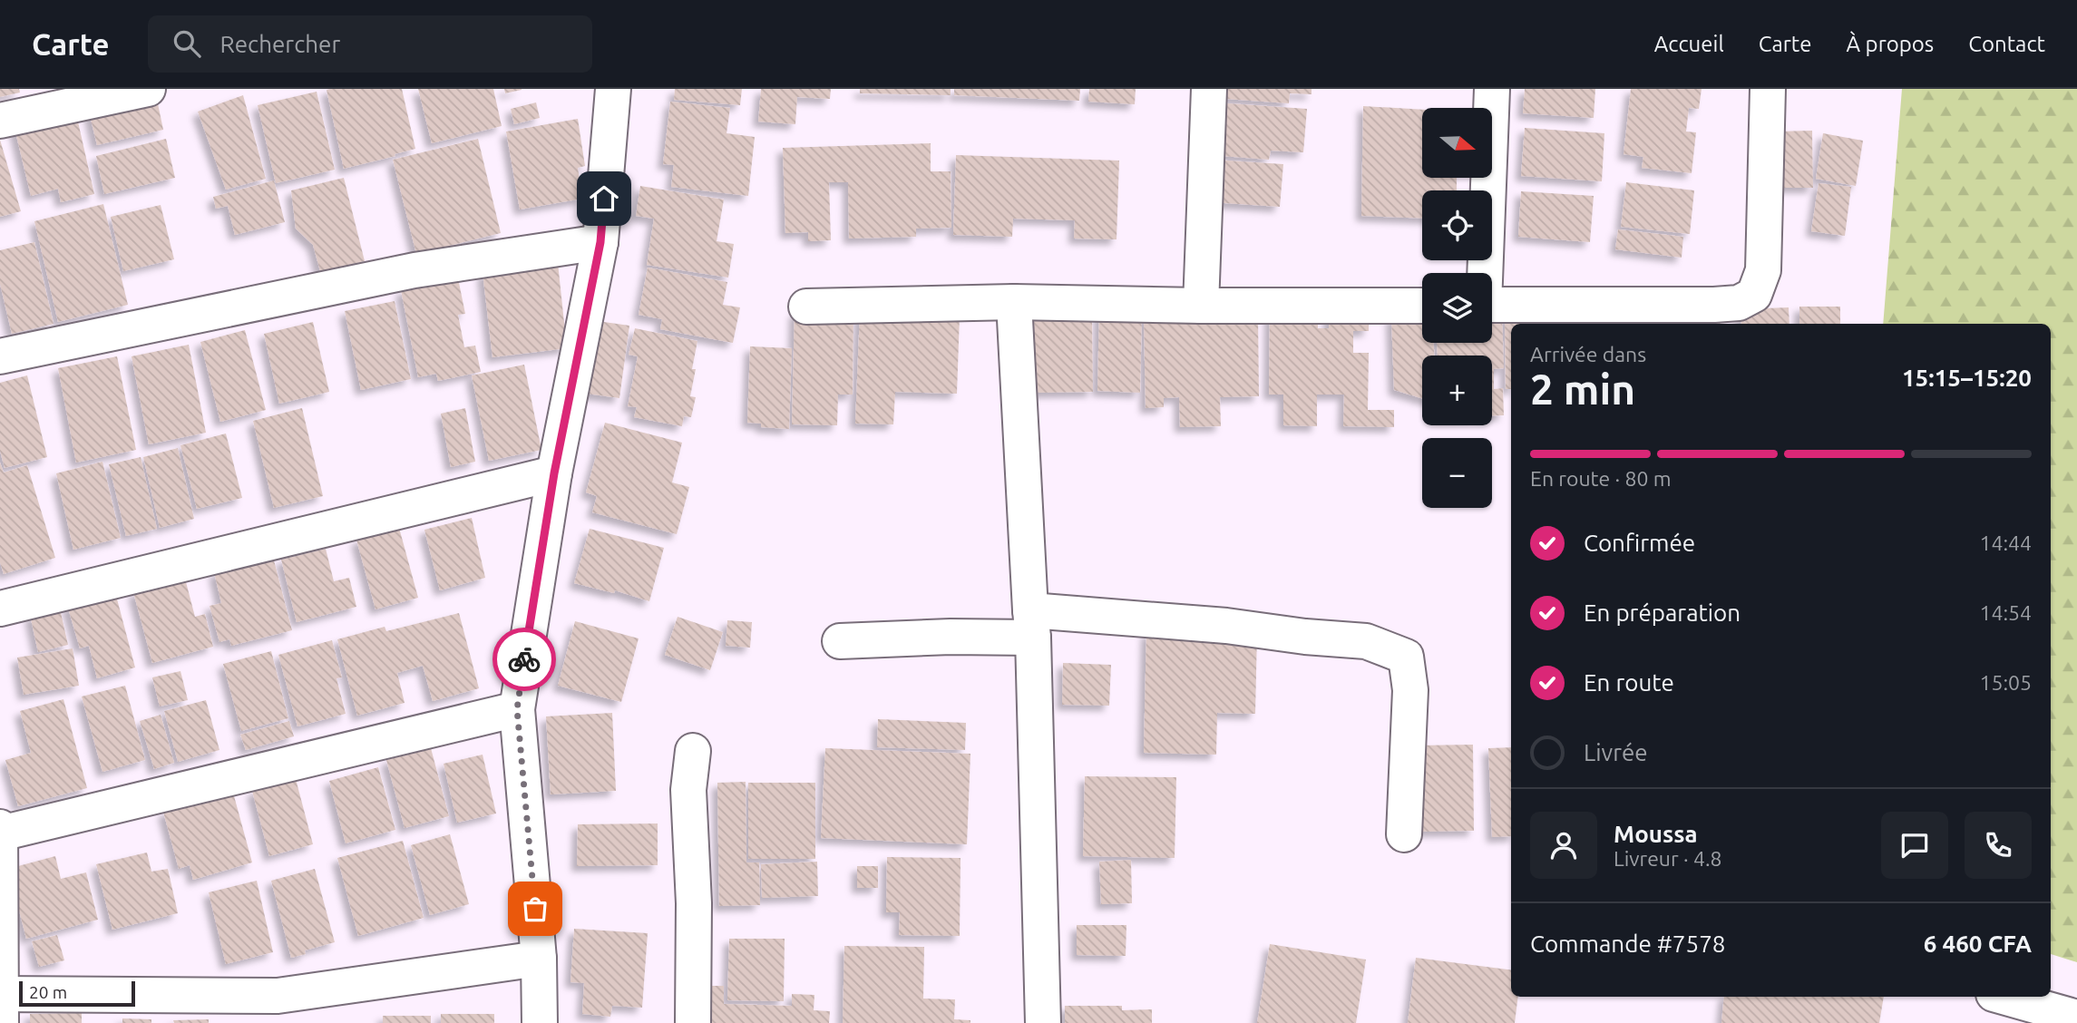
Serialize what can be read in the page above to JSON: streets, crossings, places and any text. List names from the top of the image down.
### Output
{
  "scale_bar": "20 m",
  "north": "right",
  "page": {
    "header": "Carte",
    "search": "Rechercher",
    "nav": [
      "Accueil",
      "Carte",
      "À propos",
      "Contact"
    ],
    "map_buttons": ["+", "−"],
    "heading": ["2 min", "Arrivée dans", "15:15–15:20"],
    "panel": [
      "Moussa",
      "Livreur · 4.8",
      "Commande #7578",
      "6 460 CFA"
    ],
    "bar": "En route · 80 m",
    "list": [
      ["Confirmée", "14:44"],
      ["En préparation", "14:54"],
      ["En route", "15:05"],
      "Livrée"
    ],
    "scale": "20 m"
  }
}
